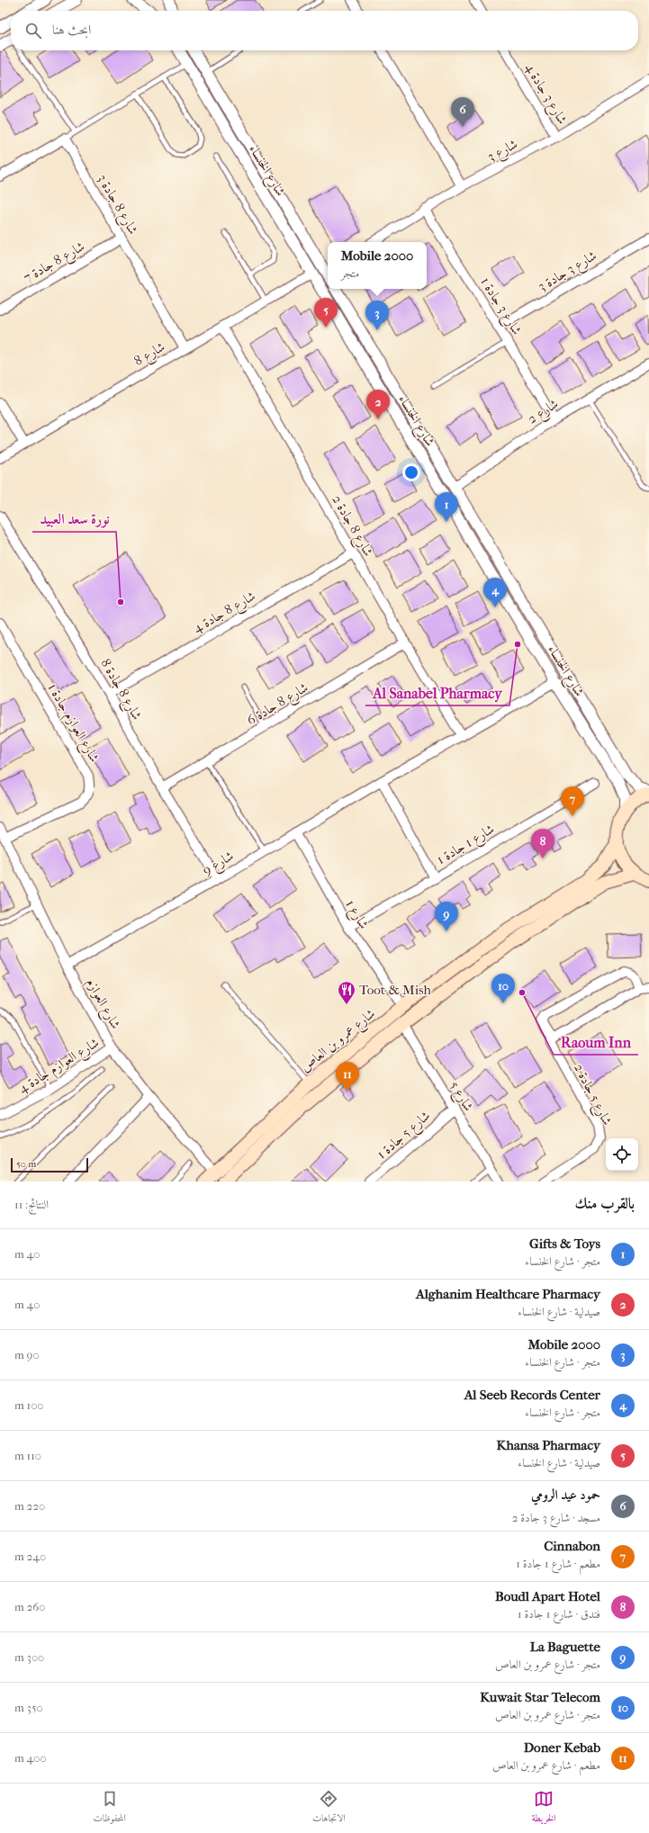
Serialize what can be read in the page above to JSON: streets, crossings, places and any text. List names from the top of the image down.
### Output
{
  "streets": {
    "main road": ["شارع عمرو بن العاص"],
    "street": [
      "شارع 3 جادة 4",
      "شارع 3",
      "شارع الخنساء",
      "شارع 8 جادة 3",
      "شارع 8 جادة 7",
      "شارع 3 جادة 3",
      "شارع 3 جادة 1",
      "شارع 8",
      "شارع 2",
      "شارع 8 جادة 2",
      "شارع 8 جادة 4",
      "شارع 8 جادة 8",
      "شارع 8 جادة 6",
      "شارع العوازم جادة 1",
      "شارع 1 جادة 1",
      "شارع 9",
      "شارع 1",
      "شارع العوازم",
      "شارع العوازم جادة 4",
      "شارع 5 جادة 2",
      "شارع 5",
      "شارع 5 جادة 1"
    ]
  },
  "crossings": [
    ["شارع 3 جادة 4", "شارع 3"],
    ["شارع 3", "شارع 3 جادة 1"],
    ["شارع الخنساء", "شارع 8"],
    ["شارع الخنساء", "شارع 2"],
    ["شارع الخنساء", "شارع 9"],
    ["شارع 8 جادة 3", "شارع 8 جادة 7"],
    ["شارع 8 جادة 3", "شارع 8"],
    ["شارع 3 جادة 3", "شارع 3 جادة 1"],
    ["شارع 3 جادة 1", "شارع 2"],
    ["شارع 8", "شارع 8 جادة 2"],
    ["شارع 8 جادة 2", "شارع 8 جادة 4"],
    ["شارع 8 جادة 2", "شارع 8 جادة 6"],
    ["شارع 8 جادة 2", "شارع 9"],
    ["شارع 8 جادة 4", "شارع 8 جادة 8"],
    ["شارع 8 جادة 8", "شارع 8 جادة 6"],
    ["شارع 8 جادة 8", "شارع 9"],
    ["شارع العوازم جادة 1", "شارع العوازم"],
    ["شارع 1 جادة 1", "شارع 1"],
    ["شارع 9", "شارع 1"],
    ["شارع 9", "شارع العوازم"],
    ["شارع 1", "شارع عمرو بن العاص"],
    ["شارع العوازم", "شارع عمرو بن العاص"],
    ["شارع العوازم", "شارع العوازم جادة 4"],
    ["شارع 5", "شارع 5 جادة 1"]
  ],
  "places": {
    "other": ["نورة سعد العبيد", "Al Sanabel Pharmacy", "Raoum Inn"],
    "restaurant": ["Toot & Mish"]
  },
  "scale_bar": "50 m",
  "page": {
    "search": "ابحث هنا",
    "pins": [
      "6",
      "5",
      "3",
      "2",
      "1",
      "4",
      "7",
      "8",
      "9",
      "10",
      "11"
    ],
    "popup": ["Mobile 2000", "متجر"],
    "scale": "50 m",
    "heading": ["بالقرب منك", "النتائج: 11"],
    "list": [
      {
        "mark": "1",
        "name": "Gifts & Toys",
        "note": "متجر · شارع الخنساء",
        "value": "40 m"
      },
      {
        "mark": "2",
        "name": "Alghanim Healthcare Pharmacy",
        "note": "صيدلية · شارع الخنساء",
        "value": "40 m"
      },
      {
        "mark": "3",
        "name": "Mobile 2000",
        "note": "متجر · شارع الخنساء",
        "value": "90 m"
      },
      {
        "mark": "4",
        "name": "Al Seeb Records Center",
        "note": "متجر · شارع الخنساء",
        "value": "100 m"
      },
      {
        "mark": "5",
        "name": "Khansa Pharmacy",
        "note": "صيدلية · شارع الخنساء",
        "value": "110 m"
      },
      {
        "mark": "6",
        "name": "حمود عيد الرومي",
        "note": "مسجد · شارع 3 جادة 2",
        "value": "220 m"
      },
      {
        "mark": "7",
        "name": "Cinnabon",
        "note": "مطعم · شارع 1 جادة 1",
        "value": "240 m"
      },
      {
        "mark": "8",
        "name": "Boudl Apart Hotel",
        "note": "فندق · شارع 1 جادة 1",
        "value": "260 m"
      },
      {
        "mark": "9",
        "name": "La Baguette",
        "note": "متجر · شارع عمرو بن العاص",
        "value": "300 m"
      },
      {
        "mark": "10",
        "name": "Kuwait Star Telecom",
        "note": "متجر · شارع عمرو بن العاص",
        "value": "350 m"
      },
      {
        "mark": "11",
        "name": "Doner Kebab",
        "note": "مطعم · شارع عمرو بن العاص",
        "value": "400 m"
      }
    ],
    "nav": ["الخريطة", "الاتجاهات", "المحفوظات"]
  }
}
